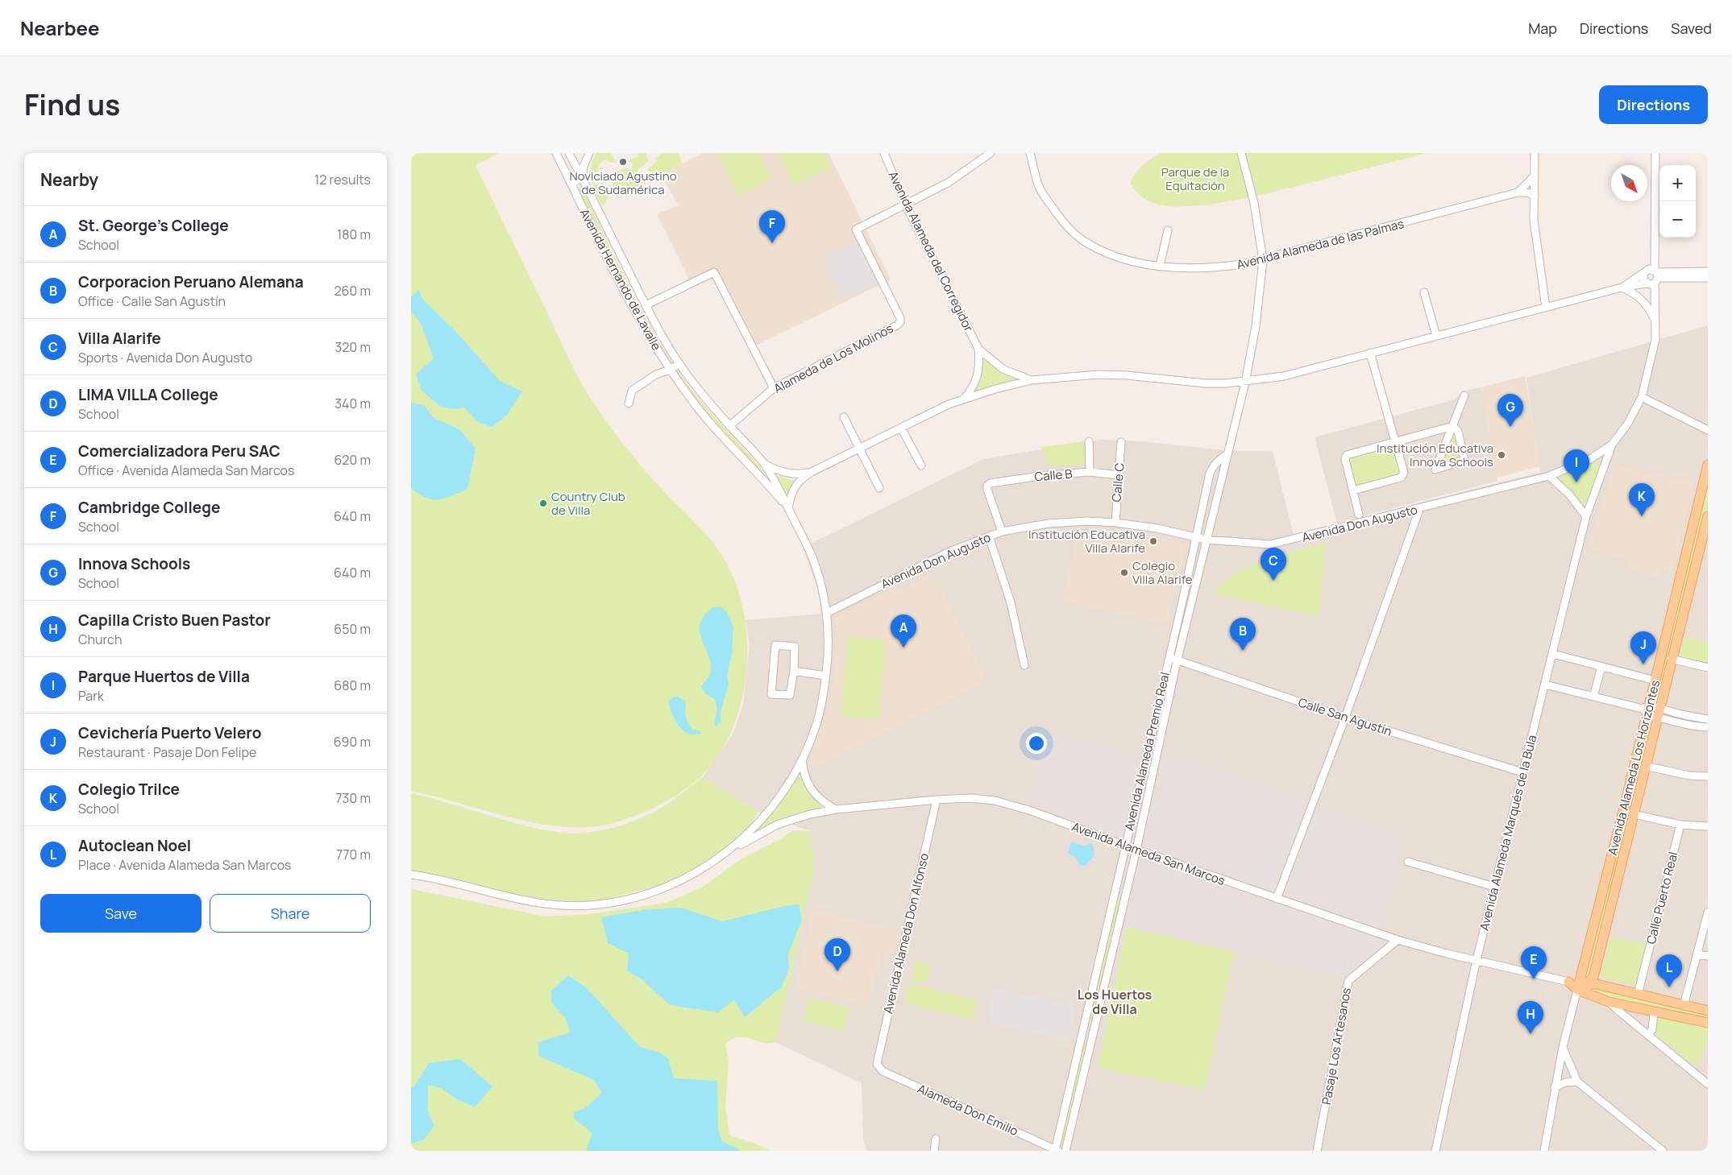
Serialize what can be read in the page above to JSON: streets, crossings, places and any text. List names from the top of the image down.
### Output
{
  "streets": {
    "main road": ["Avenida Alameda Los Horizontes", "Avenida Alameda San Marcos"],
    "street": [
      "Avenida Alameda de las Palmas",
      "Avenida Alameda del Corregidor",
      "Avenida Hernando de Lavalle",
      "Alameda de Los Molinos",
      "Calle B",
      "Calle C",
      "Avenida Don Augusto",
      "Calle San Agustín",
      "Avenida Alameda Premio Real",
      "Avenida Alameda Marqués de la Bula",
      "Calle Puerto Real",
      "Avenida Alameda Don Alfonso",
      "Pasaje Los Artesanos",
      "Alameda Don Emilio"
    ]
  },
  "crossings": [
    ["Avenida Alameda de las Palmas", "Avenida Alameda Premio Real"],
    ["Avenida Alameda del Corregidor", "Alameda de Los Molinos"],
    ["Avenida Hernando de Lavalle", "Alameda de Los Molinos"],
    ["Avenida Hernando de Lavalle", "Avenida Don Augusto"],
    ["Avenida Hernando de Lavalle", "Avenida Alameda San Marcos"],
    ["Calle B", "Calle C"],
    ["Calle B", "Avenida Don Augusto"],
    ["Calle C", "Avenida Don Augusto"],
    ["Avenida Don Augusto", "Avenida Alameda Premio Real"],
    ["Avenida Don Augusto", "Avenida Alameda Marqués de la Bula"],
    ["Calle San Agustín", "Avenida Alameda Premio Real"],
    ["Calle San Agustín", "Avenida Alameda Marqués de la Bula"],
    ["Avenida Alameda Premio Real", "Avenida Alameda San Marcos"],
    ["Avenida Alameda Premio Real", "Alameda Don Emilio"],
    ["Avenida Alameda Los Horizontes", "Avenida Alameda San Marcos"],
    ["Avenida Alameda Marqués de la Bula", "Avenida Alameda San Marcos"],
    ["Avenida Alameda San Marcos", "Calle Puerto Real"],
    ["Avenida Alameda San Marcos", "Avenida Alameda Don Alfonso"],
    ["Avenida Alameda San Marcos", "Pasaje Los Artesanos"],
    ["Avenida Alameda Don Alfonso", "Alameda Don Emilio"]
  ],
  "districts": ["Los Huertos de Villa"],
  "parks": ["Parque de la Equitación"],
  "places": [
    "Noviciado Agustino de Sudamérica",
    "Institución Educativa Innova Schools",
    "Country Club de Villa",
    "Institución Educativa Villa Alarife",
    "Colegio Villa Alarife"
  ],
  "north": "bottom right",
  "page": {
    "header": "Nearbee",
    "nav": ["Map", "Directions", "Saved"],
    "title": "Find us",
    "buttons": [
      "Directions",
      ["Save", "Share"]
    ],
    "heading": ["Nearby", "12 results"],
    "map_buttons": ["+", "−"],
    "list": [
      {
        "mark": "A",
        "name": "St. George's College",
        "note": "School",
        "value": "180 m"
      },
      {
        "mark": "B",
        "name": "Corporacion Peruano Alemana",
        "note": "Office · Calle San Agustín",
        "value": "260 m"
      },
      {
        "mark": "C",
        "name": "Villa Alarife",
        "note": "Sports · Avenida Don Augusto",
        "value": "320 m"
      },
      {
        "mark": "D",
        "name": "LIMA VILLA College",
        "note": "School",
        "value": "340 m"
      },
      {
        "mark": "E",
        "name": "Comercializadora Peru SAC",
        "note": "Office · Avenida Alameda San Marcos",
        "value": "620 m"
      },
      {
        "mark": "F",
        "name": "Cambridge College",
        "note": "School",
        "value": "640 m"
      },
      {
        "mark": "G",
        "name": "Innova Schools",
        "note": "School",
        "value": "640 m"
      },
      {
        "mark": "H",
        "name": "Capilla Cristo Buen Pastor",
        "note": "Church",
        "value": "650 m"
      },
      {
        "mark": "I",
        "name": "Parque Huertos de Villa",
        "note": "Park",
        "value": "680 m"
      },
      {
        "mark": "J",
        "name": "Cevichería Puerto Velero",
        "note": "Restaurant · Pasaje Don Felipe",
        "value": "690 m"
      },
      {
        "mark": "K",
        "name": "Colegio Trilce",
        "note": "School",
        "value": "730 m"
      },
      {
        "mark": "L",
        "name": "Autoclean Noel",
        "note": "Place · Avenida Alameda San Marcos",
        "value": "770 m"
      }
    ],
    "pins": [
      "F",
      "G",
      "I",
      "K",
      "C",
      "A",
      "B",
      "J",
      "D",
      "E",
      "L",
      "H"
    ]
  }
}
